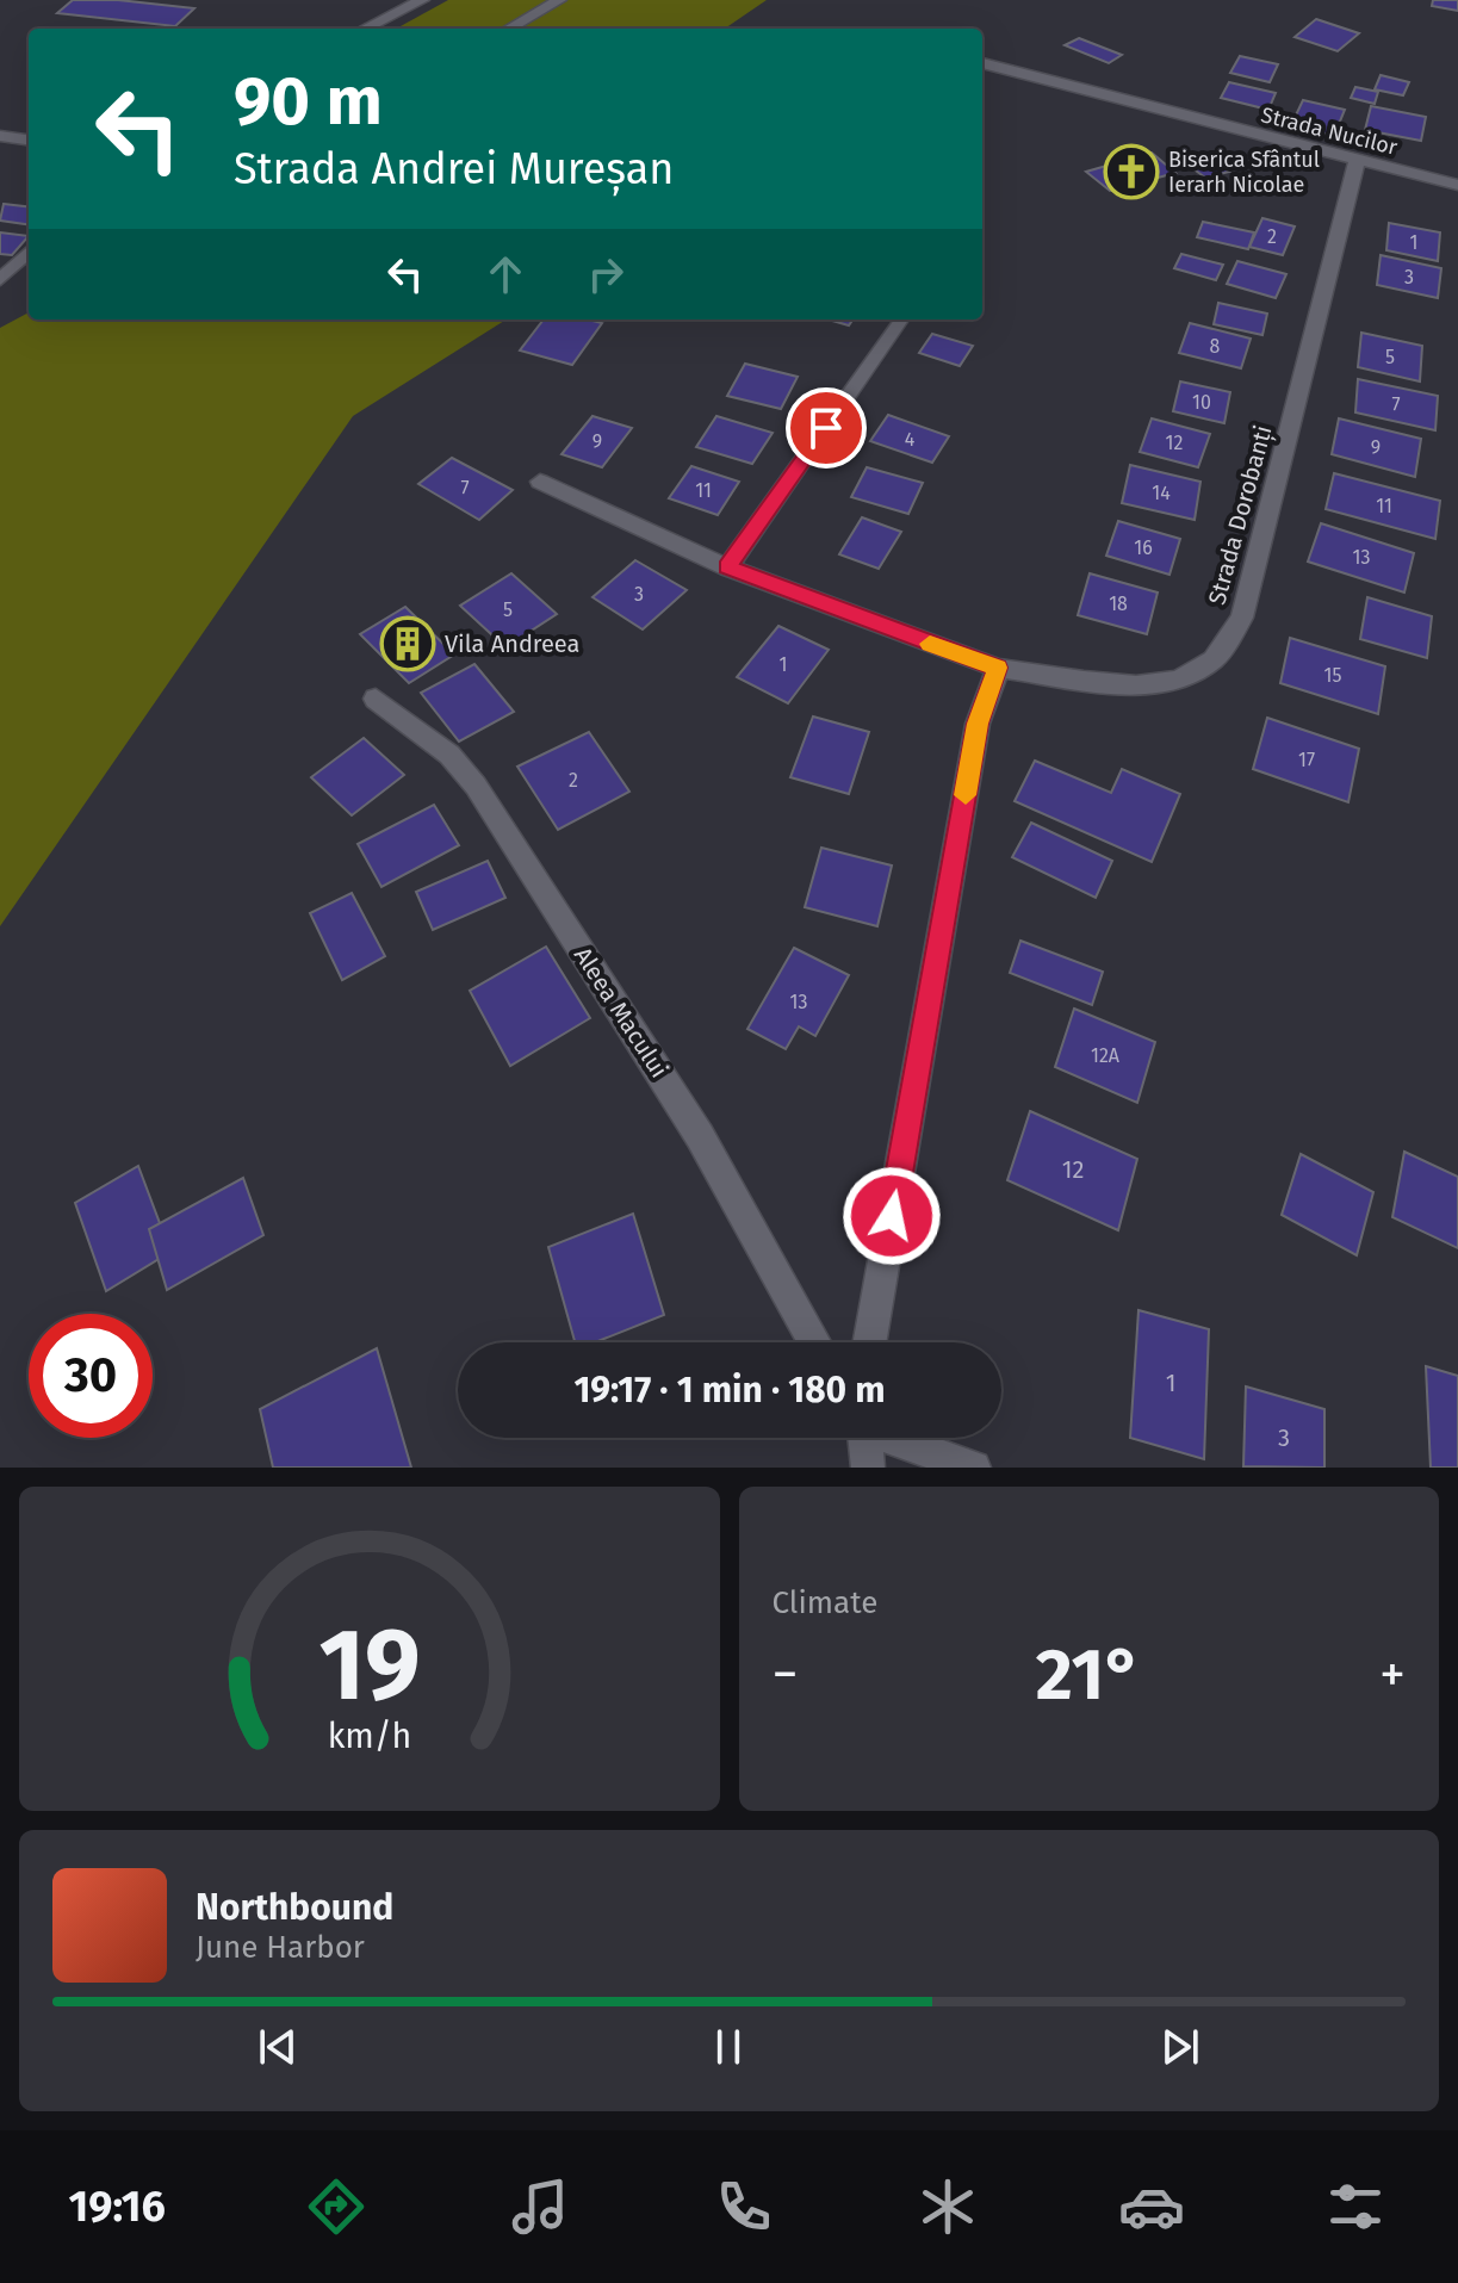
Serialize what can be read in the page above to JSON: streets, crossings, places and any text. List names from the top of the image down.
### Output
{
  "streets": {
    "street": ["Strada Nucilor", "Strada Dorobanți", "Aleea Macului"]
  },
  "crossings": [
    ["Strada Nucilor", "Strada Dorobanți"]
  ],
  "places": {
    "church": ["Biserica Sfântul Ierarh Nicolae"],
    "building": ["Vila Andreea"]
  },
  "house_numbers": [
    "2",
    "1",
    "3",
    "8",
    "5",
    "10",
    "7",
    "4",
    "9",
    "12",
    "9",
    "7",
    "11",
    "14",
    "11",
    "16",
    "13",
    "3",
    "18",
    "5",
    "1",
    "15",
    "17",
    "2",
    "13",
    "12A",
    "12",
    "1",
    "3"
  ],
  "page": {
    "turn": ["90 m", "Strada Andrei Mureșan"],
    "limit": "30",
    "trip": "19:17 · 1 min · 180 m",
    "tile": "Climate",
    "heat": ["−", "21°", "+"],
    "song": ["Northbound", "June Harbor"],
    "tabs": "19:16",
    "gauge": ["19", "km/h"]
  }
}
